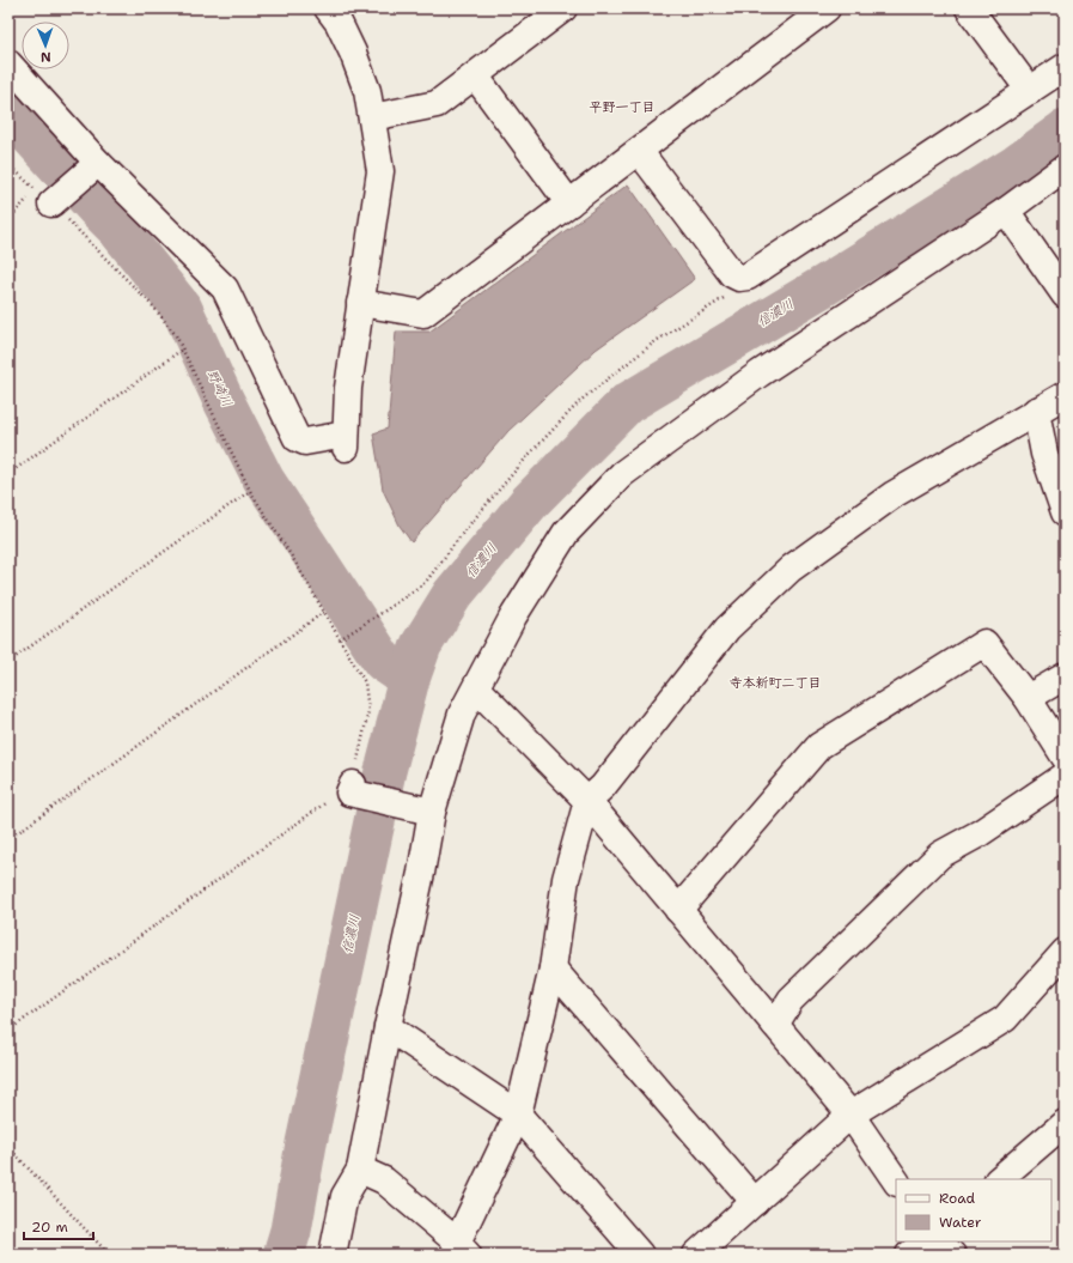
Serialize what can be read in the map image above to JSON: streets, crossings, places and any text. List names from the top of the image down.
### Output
{
  "districts": ["平野一丁目", "寺本新町二丁目"],
  "water": ["信濃川", "野崎川"],
  "legend": ["Road", "Water"],
  "scale_bar": "20 m",
  "north": "bottom"
}
